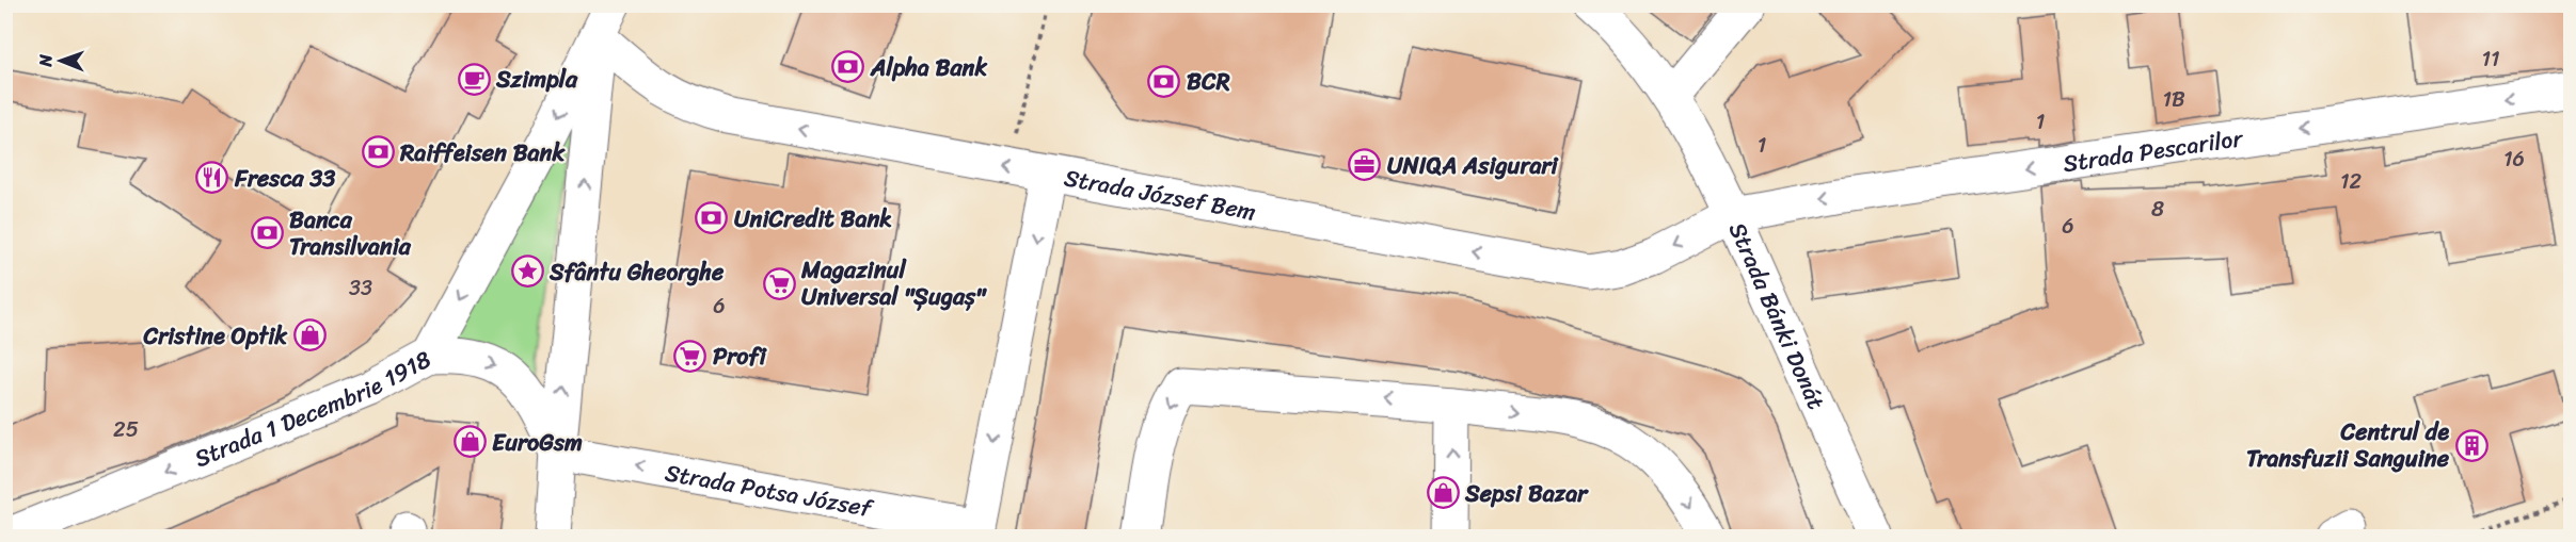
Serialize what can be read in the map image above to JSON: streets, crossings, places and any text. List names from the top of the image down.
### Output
{
  "streets": {
    "street": [
      "Strada Pescarilor",
      "Strada József Bem",
      "Strada Bánki Donát",
      "Strada 1 Decembrie 1918",
      "Strada Potsa József"
    ]
  },
  "crossings": [
    ["Strada Pescarilor", "Strada József Bem"],
    ["Strada Pescarilor", "Strada Bánki Donát"],
    ["Strada József Bem", "Strada Bánki Donát"],
    ["Strada József Bem", "Strada 1 Decembrie 1918"],
    ["Strada József Bem", "Strada Potsa József"]
  ],
  "one_way": ["Strada Pescarilor", "Strada József Bem", "Strada 1 Decembrie 1918"],
  "places": {
    "bank": [
      "Alpha Bank",
      "BCR",
      "Raiffeisen Bank",
      "UniCredit Bank",
      "Banca Transilvania"
    ],
    "cafe": ["Szimpla"],
    "office": ["UNIQA Asigurari"],
    "restaurant": ["Fresca 33"],
    "place": ["Sfântu Gheorghe"],
    "supermarket": ["Magazinul Universal \"Șugaș\"", "Profi"],
    "shop": ["Cristine Optik", "EuroGsm", "Sepsi Bazar"],
    "building": ["Centrul de Transfuzii Sanguine"]
  },
  "house_numbers": [
    "11",
    "1B",
    "1",
    "1",
    "16",
    "12",
    "8",
    "6",
    "33",
    "6",
    "25"
  ],
  "north": "left"
}
